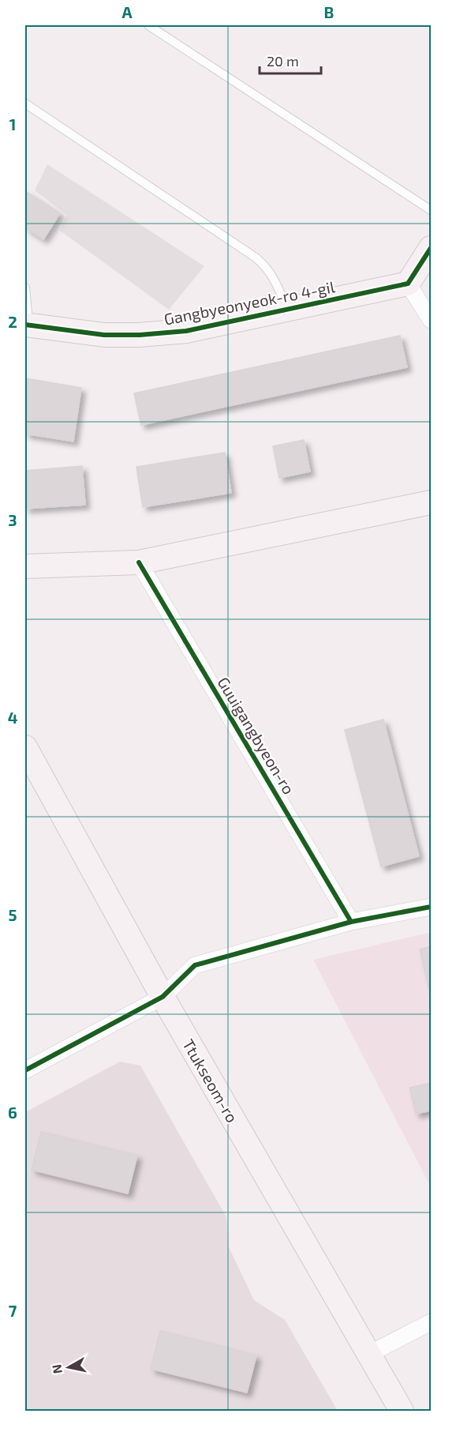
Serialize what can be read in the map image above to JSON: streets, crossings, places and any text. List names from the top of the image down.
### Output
{
  "streets": {
    "street": ["Gangbyeonyeok-ro 4-gil", "Guuigangbyeon-ro", "Ttukseom-ro"]
  },
  "scale_bar": "20 m",
  "north": "left",
  "grid": {
    "columns": ["A", "B"],
    "rows": [
      "1",
      "2",
      "3",
      "4",
      "5",
      "6",
      "7"
    ]
  }
}
